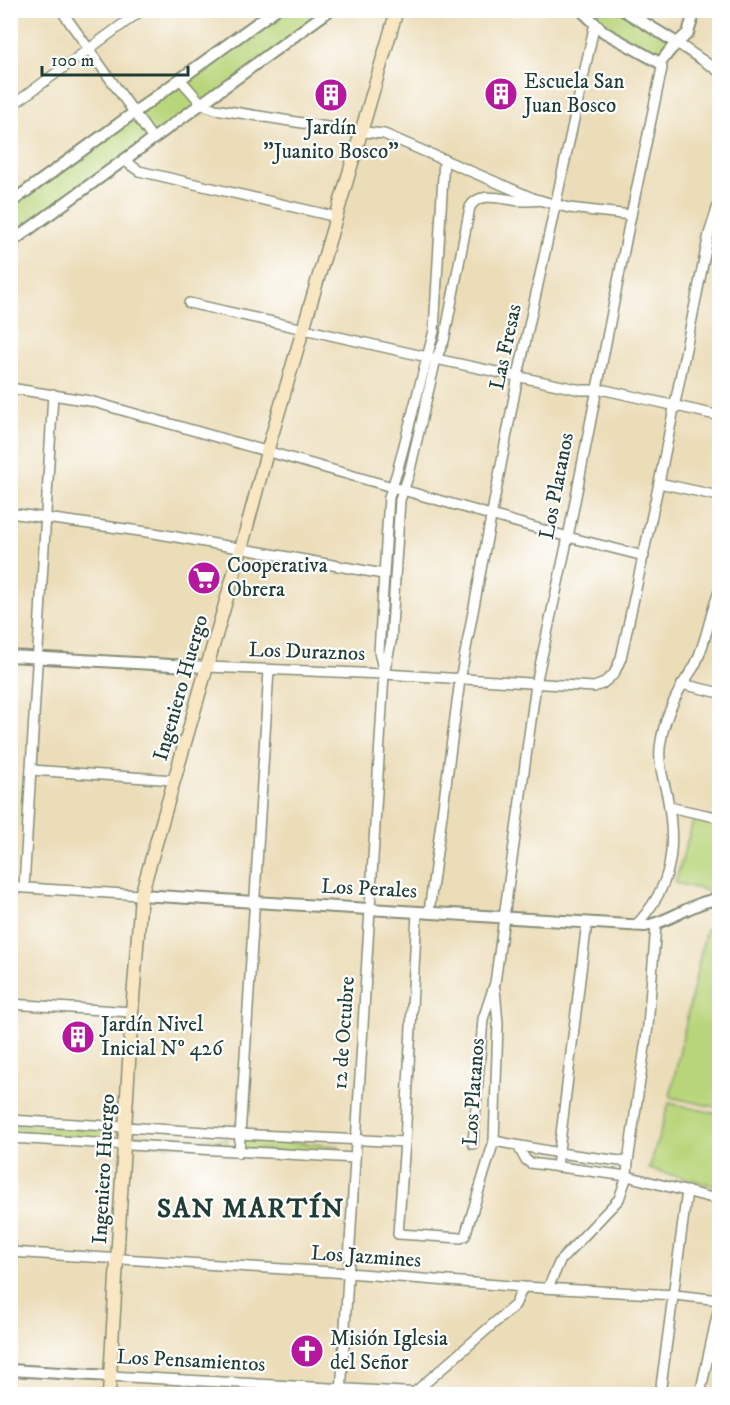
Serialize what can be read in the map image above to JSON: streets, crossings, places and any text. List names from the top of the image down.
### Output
{
  "streets": {
    "main road": ["Ingeniero Huergo"],
    "street": [
      "Las Fresas",
      "Los Platanos",
      "Los Duraznos",
      "Los Perales",
      "12 de Octubre",
      "Los Jazmines",
      "Los Pensamientos"
    ]
  },
  "crossings": [
    ["Las Fresas", "Los Duraznos"],
    ["Las Fresas", "Los Perales"],
    ["Los Platanos", "Los Duraznos"],
    ["Los Platanos", "Los Perales"],
    ["Los Duraznos", "Ingeniero Huergo"],
    ["Los Duraznos", "12 de Octubre"],
    ["Ingeniero Huergo", "Los Perales"],
    ["Ingeniero Huergo", "Los Jazmines"],
    ["Ingeniero Huergo", "Los Pensamientos"],
    ["Los Perales", "12 de Octubre"],
    ["12 de Octubre", "Los Jazmines"],
    ["12 de Octubre", "Los Pensamientos"]
  ],
  "districts": ["SAN MARTÍN"],
  "places": {
    "building": ["Escuela San Juan Bosco", "Jardín \"Juanito Bosco\"", "Jardín Nivel Inicial Nº 426"],
    "supermarket": ["Cooperativa Obrera"],
    "church": ["Misión Iglesia del Señor"]
  },
  "scale_bar": "100 m"
}
